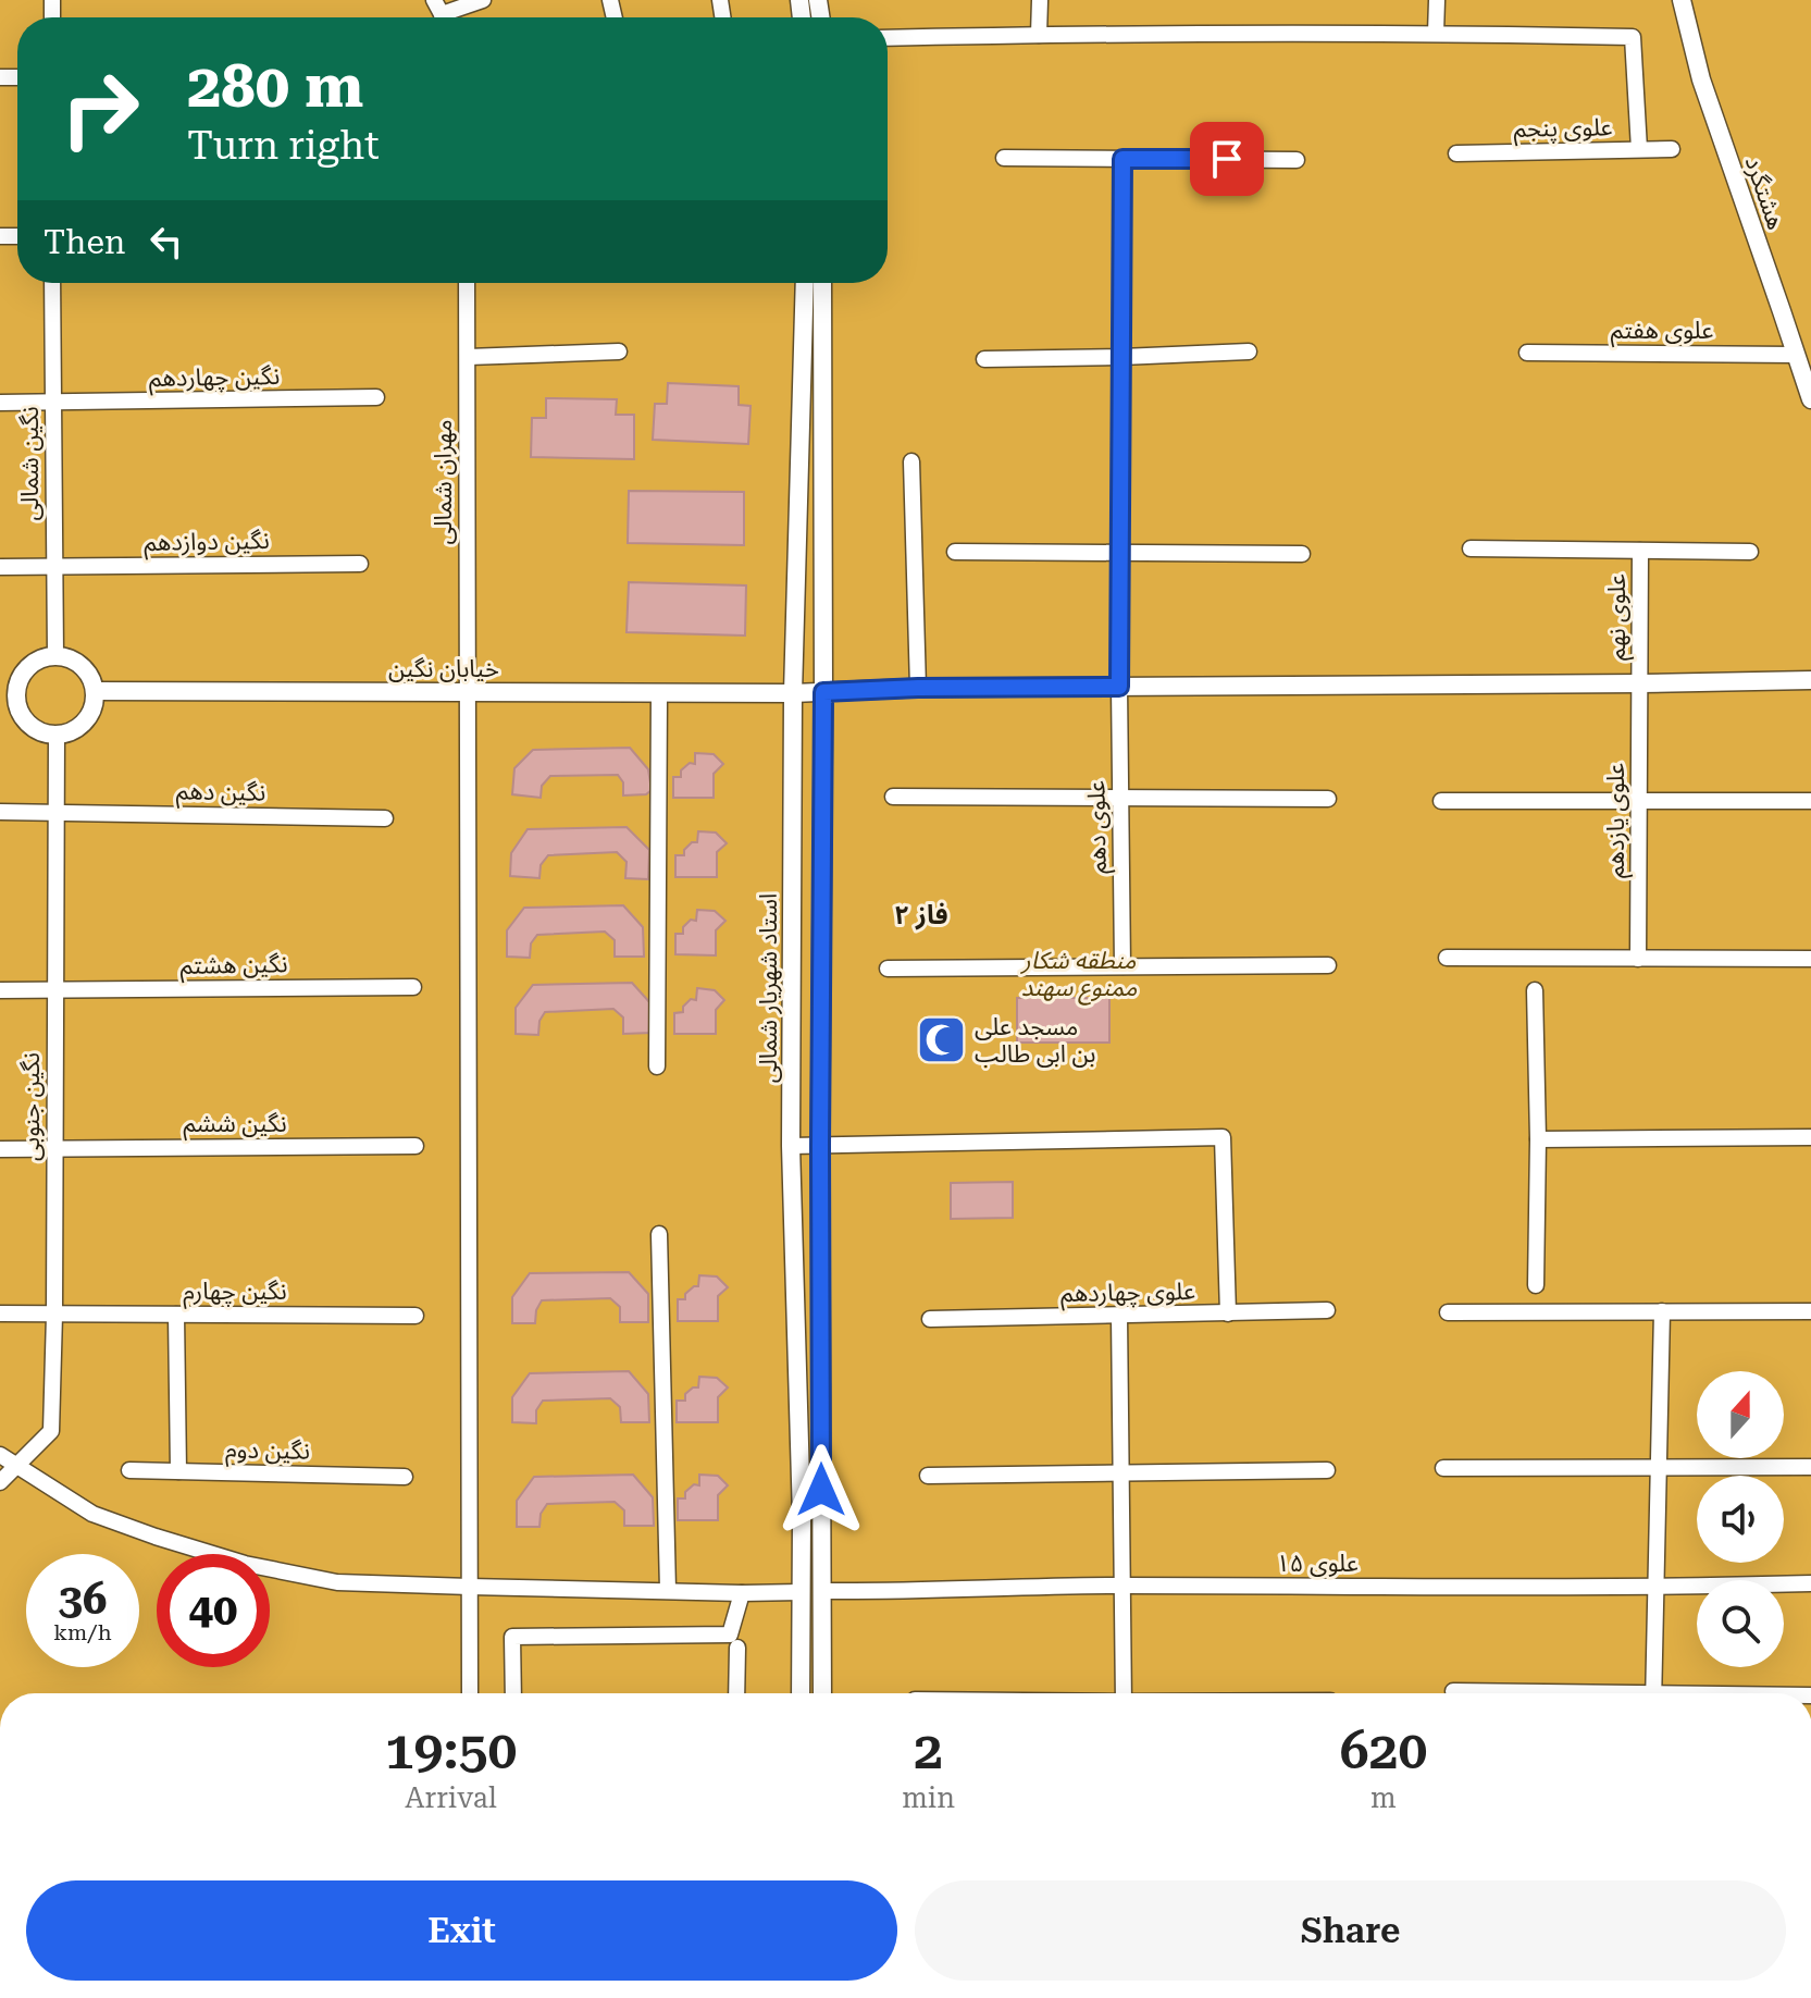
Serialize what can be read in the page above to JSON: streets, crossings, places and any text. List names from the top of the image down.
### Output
{
  "streets": {
    "street": [
      "علوی پنجم",
      "هشتگرد",
      "علوی هفتم",
      "نگین چهاردهم",
      "نگین شمالی",
      "مهران شمالی",
      "نگین دوازدهم",
      "علوی نهم",
      "خیابان نگین",
      "نگین دهم",
      "علوی یازدهم",
      "علوی دهم",
      "نگین هشتم",
      "استاد شهریار شمالی",
      "نگین جنوبی",
      "نگین ششم",
      "نگین چهارم",
      "علوی چهاردهم",
      "نگین دوم",
      "علوی ۱۵"
    ]
  },
  "crossings": [
    ["هشتگرد", "علوی هفتم"],
    ["نگین چهاردهم", "نگین شمالی"],
    ["نگین شمالی", "نگین دوازدهم"],
    ["نگین شمالی", "خیابان نگین"],
    ["نگین شمالی", "نگین جنوبی"],
    ["مهران شمالی", "خیابان نگین"],
    ["علوی نهم", "خیابان نگین"],
    ["علوی نهم", "علوی یازدهم"],
    ["خیابان نگین", "علوی یازدهم"],
    ["خیابان نگین", "علوی دهم"],
    ["خیابان نگین", "استاد شهریار شمالی"],
    ["خیابان نگین", "نگین جنوبی"],
    ["نگین دهم", "نگین جنوبی"],
    ["نگین هشتم", "نگین جنوبی"],
    ["نگین جنوبی", "نگین ششم"],
    ["نگین جنوبی", "نگین چهارم"]
  ],
  "districts": ["فاز ۲"],
  "parks": ["منطقه شکار ممنوع سهند"],
  "places": {
    "mosque": ["مسجد علی بن ابی طالب"]
  },
  "north": "top",
  "page": {
    "turn": ["280 m", "Turn right"],
    "then": "Then",
    "speed": "36 km/h",
    "limit": "40",
    "eta": [
      "19:50",
      "Arrival",
      "2",
      "min",
      "620",
      "m"
    ],
    "buttons": ["Exit", "Share"]
  }
}
